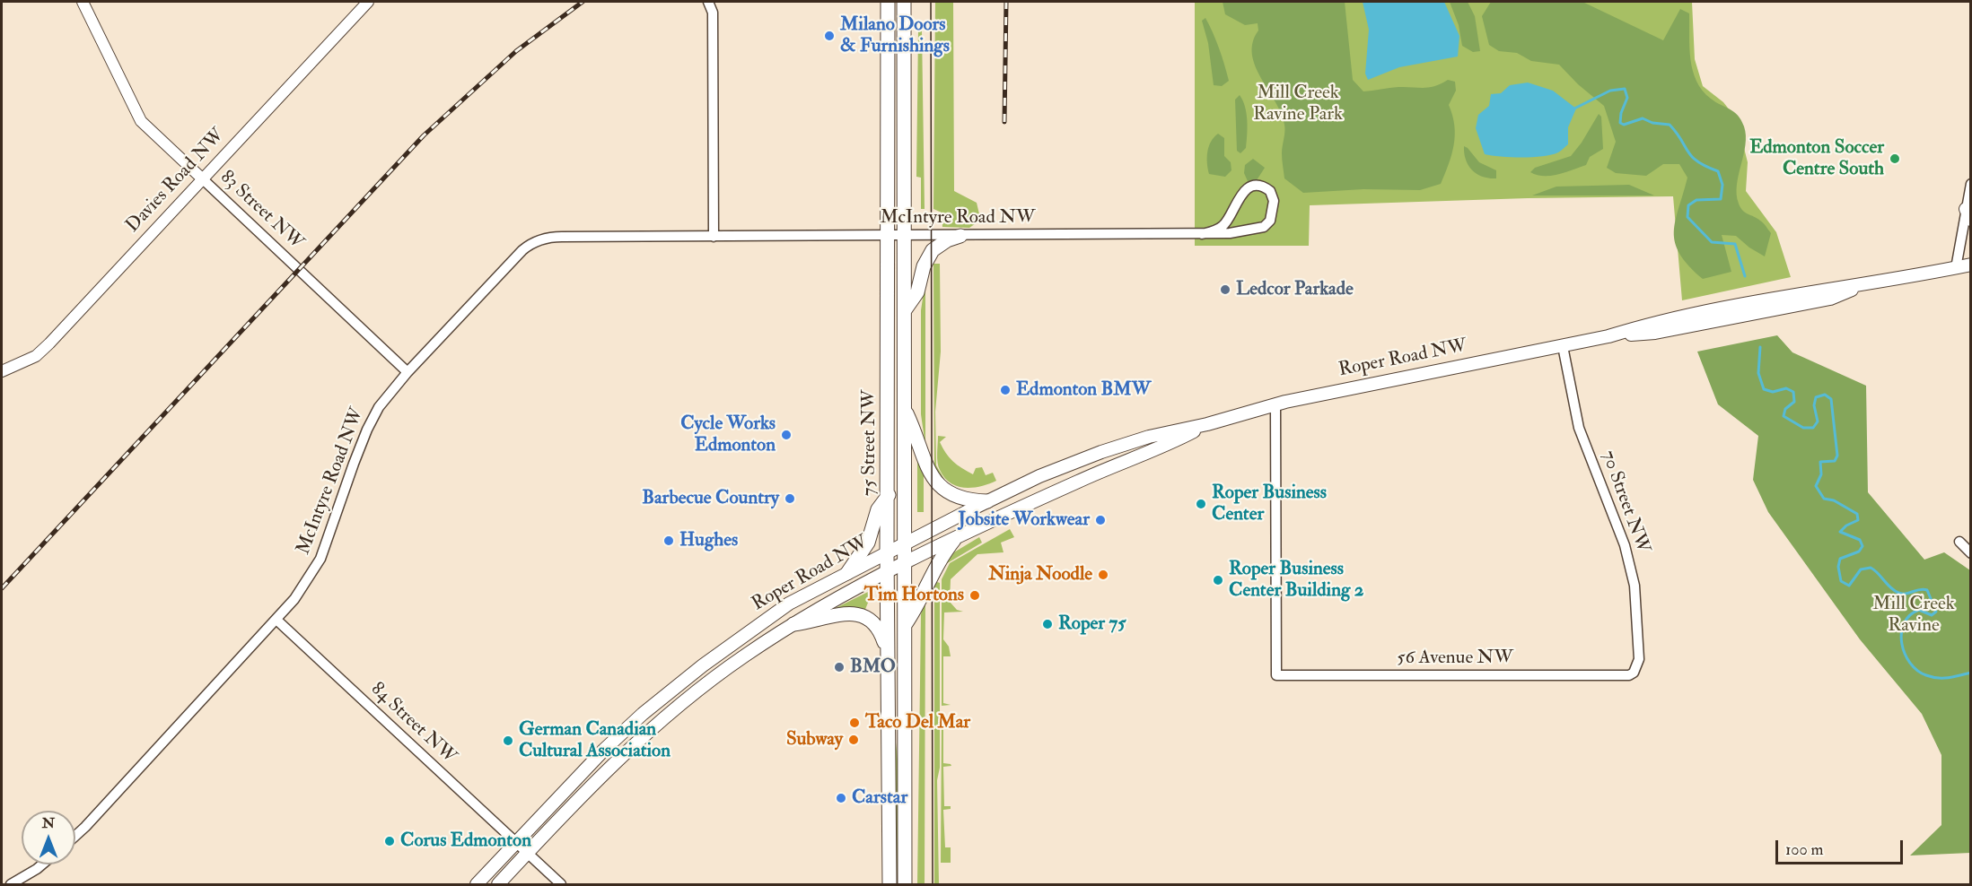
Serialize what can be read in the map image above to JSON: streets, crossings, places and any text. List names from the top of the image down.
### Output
{
  "streets": {
    "main road": ["Roper Road NW", "75 Street NW"],
    "street": [
      "Davies Road NW",
      "83 Street NW",
      "McIntyre Road NW",
      "70 Street NW",
      "56 Avenue NW",
      "84 Street NW"
    ]
  },
  "crossings": [
    ["Davies Road NW", "83 Street NW"],
    ["83 Street NW", "McIntyre Road NW"],
    ["McIntyre Road NW", "75 Street NW"],
    ["McIntyre Road NW", "84 Street NW"],
    ["Roper Road NW", "75 Street NW"],
    ["Roper Road NW", "70 Street NW"],
    ["Roper Road NW", "56 Avenue NW"],
    ["Roper Road NW", "84 Street NW"],
    ["70 Street NW", "56 Avenue NW"]
  ],
  "parks": ["Mill Creek Ravine Park", "Mill Creek Ravine"],
  "places": [
    "Milano Doors & Furnishings",
    "Edmonton Soccer Centre South",
    "Ledcor Parkade",
    "Edmonton BMW",
    "Cycle Works Edmonton",
    "Barbecue Country",
    "Roper Business Center",
    "Jobsite Workwear",
    "Hughes",
    "Ninja Noodle",
    "Roper Business Center Building 2",
    "Tim Hortons",
    "Roper 75",
    "BMO",
    "Taco Del Mar",
    "Subway",
    "German Canadian Cultural Association",
    "Carstar",
    "Corus Edmonton"
  ],
  "scale_bar": "100 m",
  "north": "top"
}
